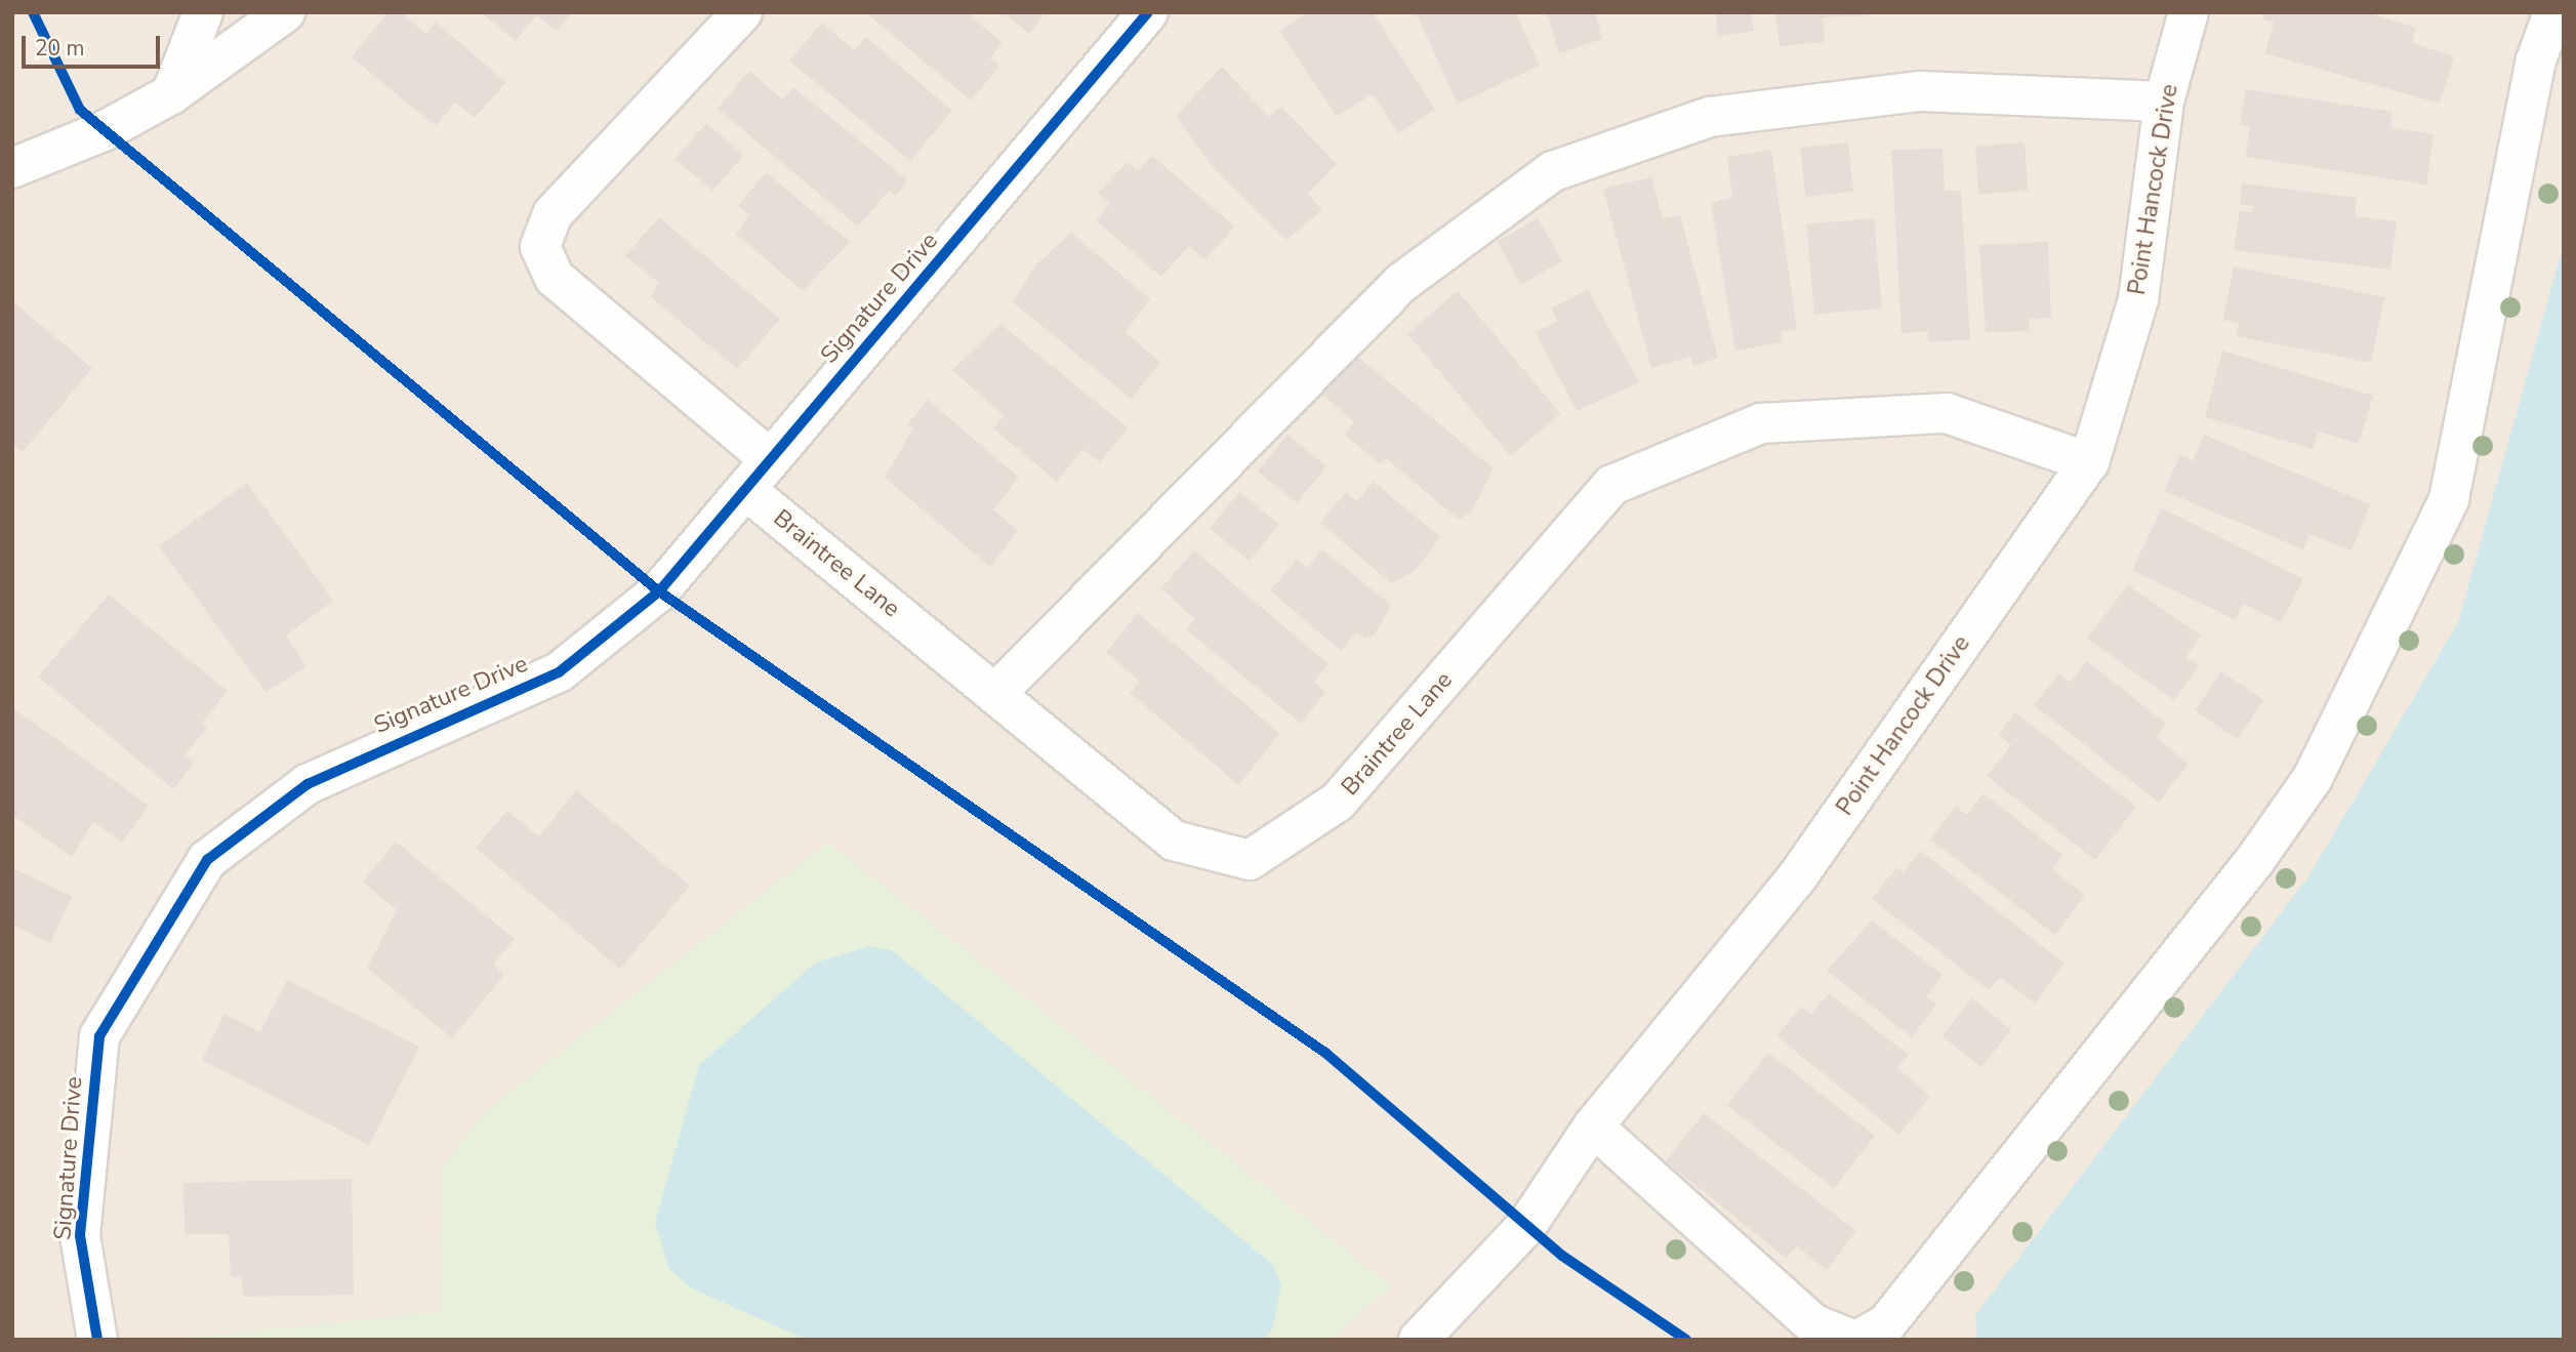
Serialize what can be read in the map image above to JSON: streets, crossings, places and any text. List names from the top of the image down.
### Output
{
  "streets": {
    "street": ["Point Hancock Drive", "Signature Drive", "Braintree Lane"]
  },
  "crossings": [
    ["Point Hancock Drive", "Braintree Lane"],
    ["Signature Drive", "Braintree Lane"]
  ],
  "scale_bar": "20 m"
}
